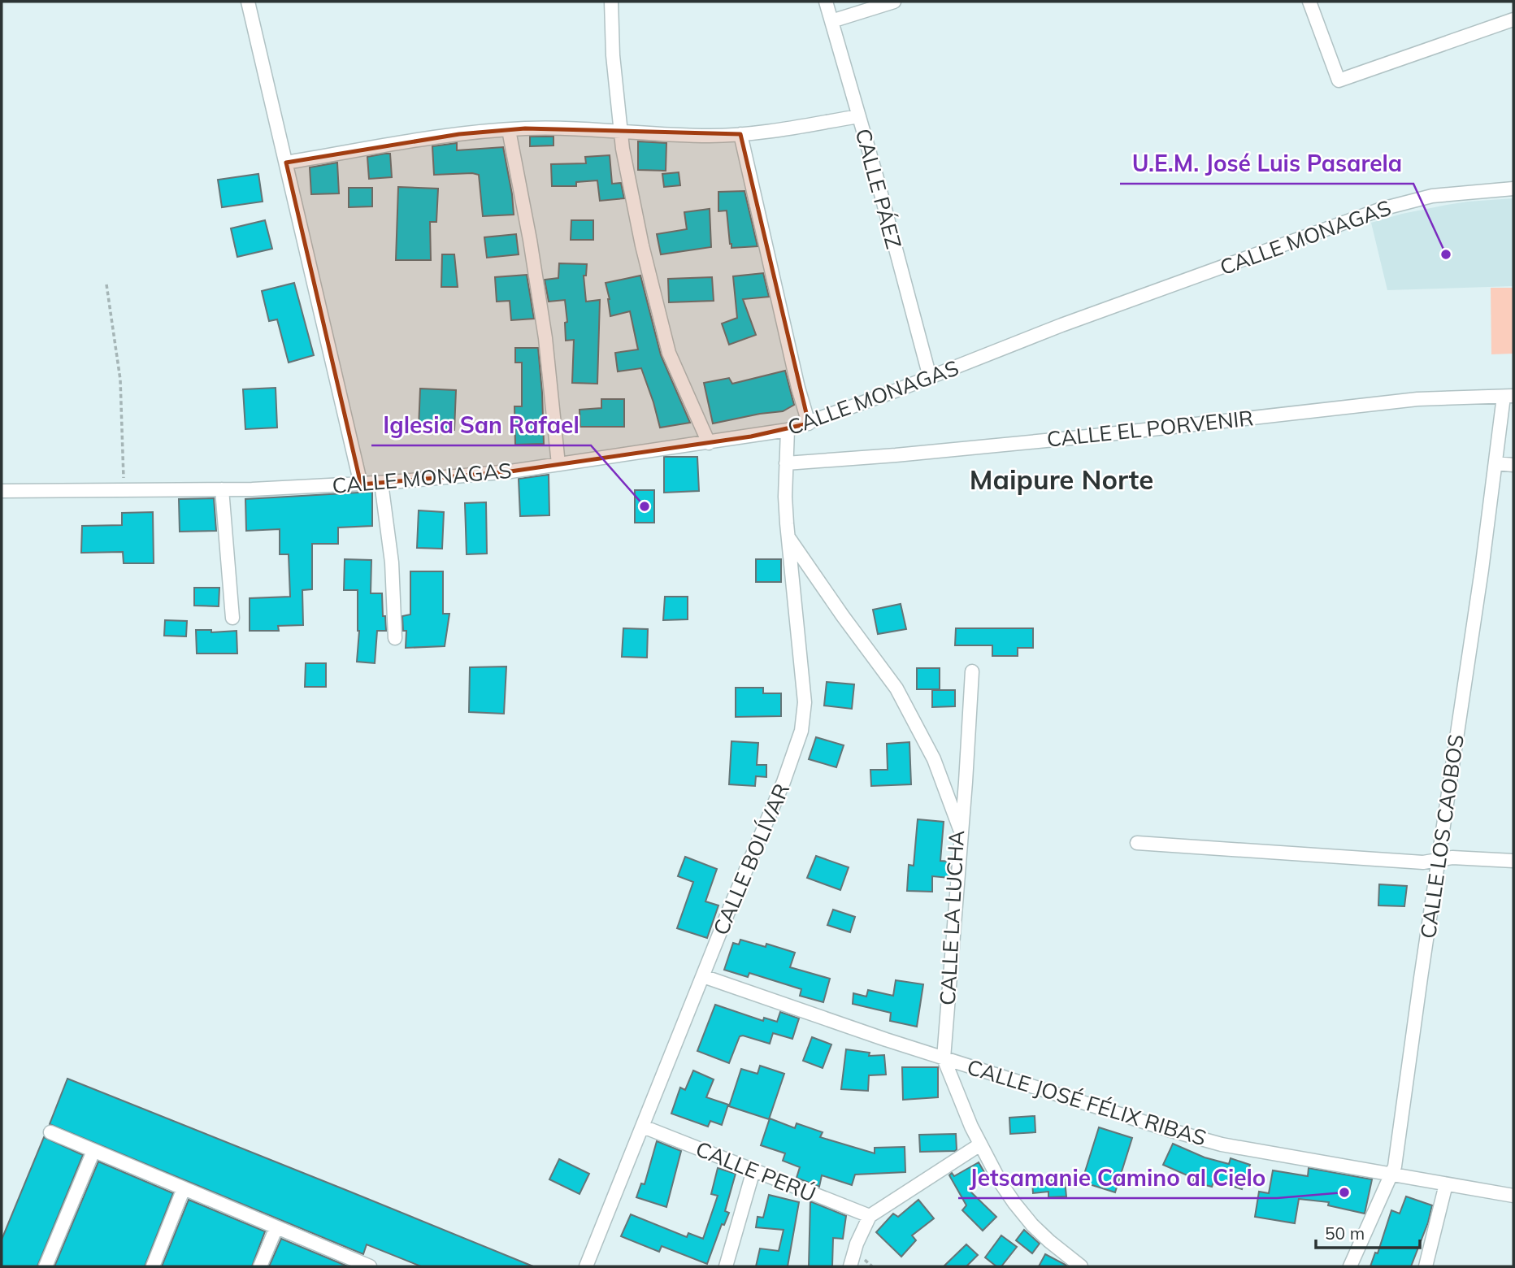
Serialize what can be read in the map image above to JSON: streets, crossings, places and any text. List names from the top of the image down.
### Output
{
  "streets": {
    "street": [
      "CALLE PÁEZ",
      "CALLE MONAGAS",
      "CALLE EL PORVENIR",
      "CALLE LOS CAOBOS",
      "CALLE BOLÍVAR",
      "CALLE LA LUCHA",
      "CALLE JOSÉ FÉLIX RIBAS",
      "CALLE PERÚ"
    ]
  },
  "crossings": [
    ["CALLE PÁEZ", "CALLE MONAGAS"],
    ["CALLE MONAGAS", "CALLE BOLÍVAR"],
    ["CALLE EL PORVENIR", "CALLE LOS CAOBOS"],
    ["CALLE EL PORVENIR", "CALLE BOLÍVAR"],
    ["CALLE LOS CAOBOS", "CALLE JOSÉ FÉLIX RIBAS"],
    ["CALLE BOLÍVAR", "CALLE LA LUCHA"],
    ["CALLE BOLÍVAR", "CALLE JOSÉ FÉLIX RIBAS"],
    ["CALLE BOLÍVAR", "CALLE PERÚ"],
    ["CALLE LA LUCHA", "CALLE JOSÉ FÉLIX RIBAS"]
  ],
  "districts": ["Maipure Norte"],
  "places": ["U.E.M. José Luis Pasarela", "Iglesia San Rafael", "Jetsamanie Camino al Cielo"],
  "scale_bar": "50 m"
}
